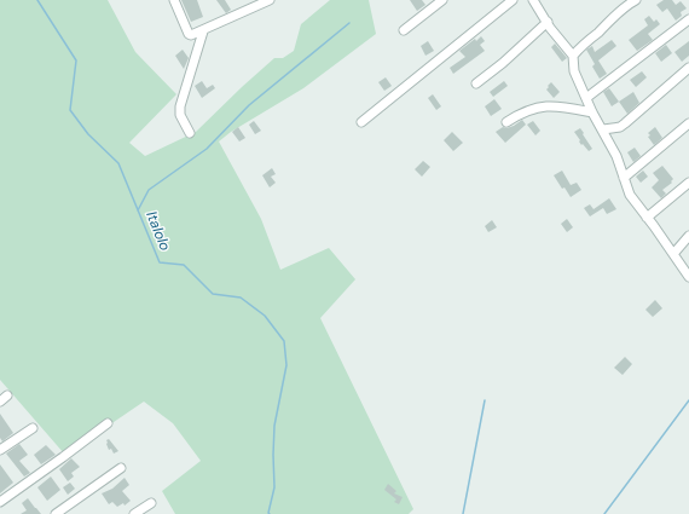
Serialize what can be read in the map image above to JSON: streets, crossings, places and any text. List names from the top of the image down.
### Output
{
  "water": ["Italolo"]
}
